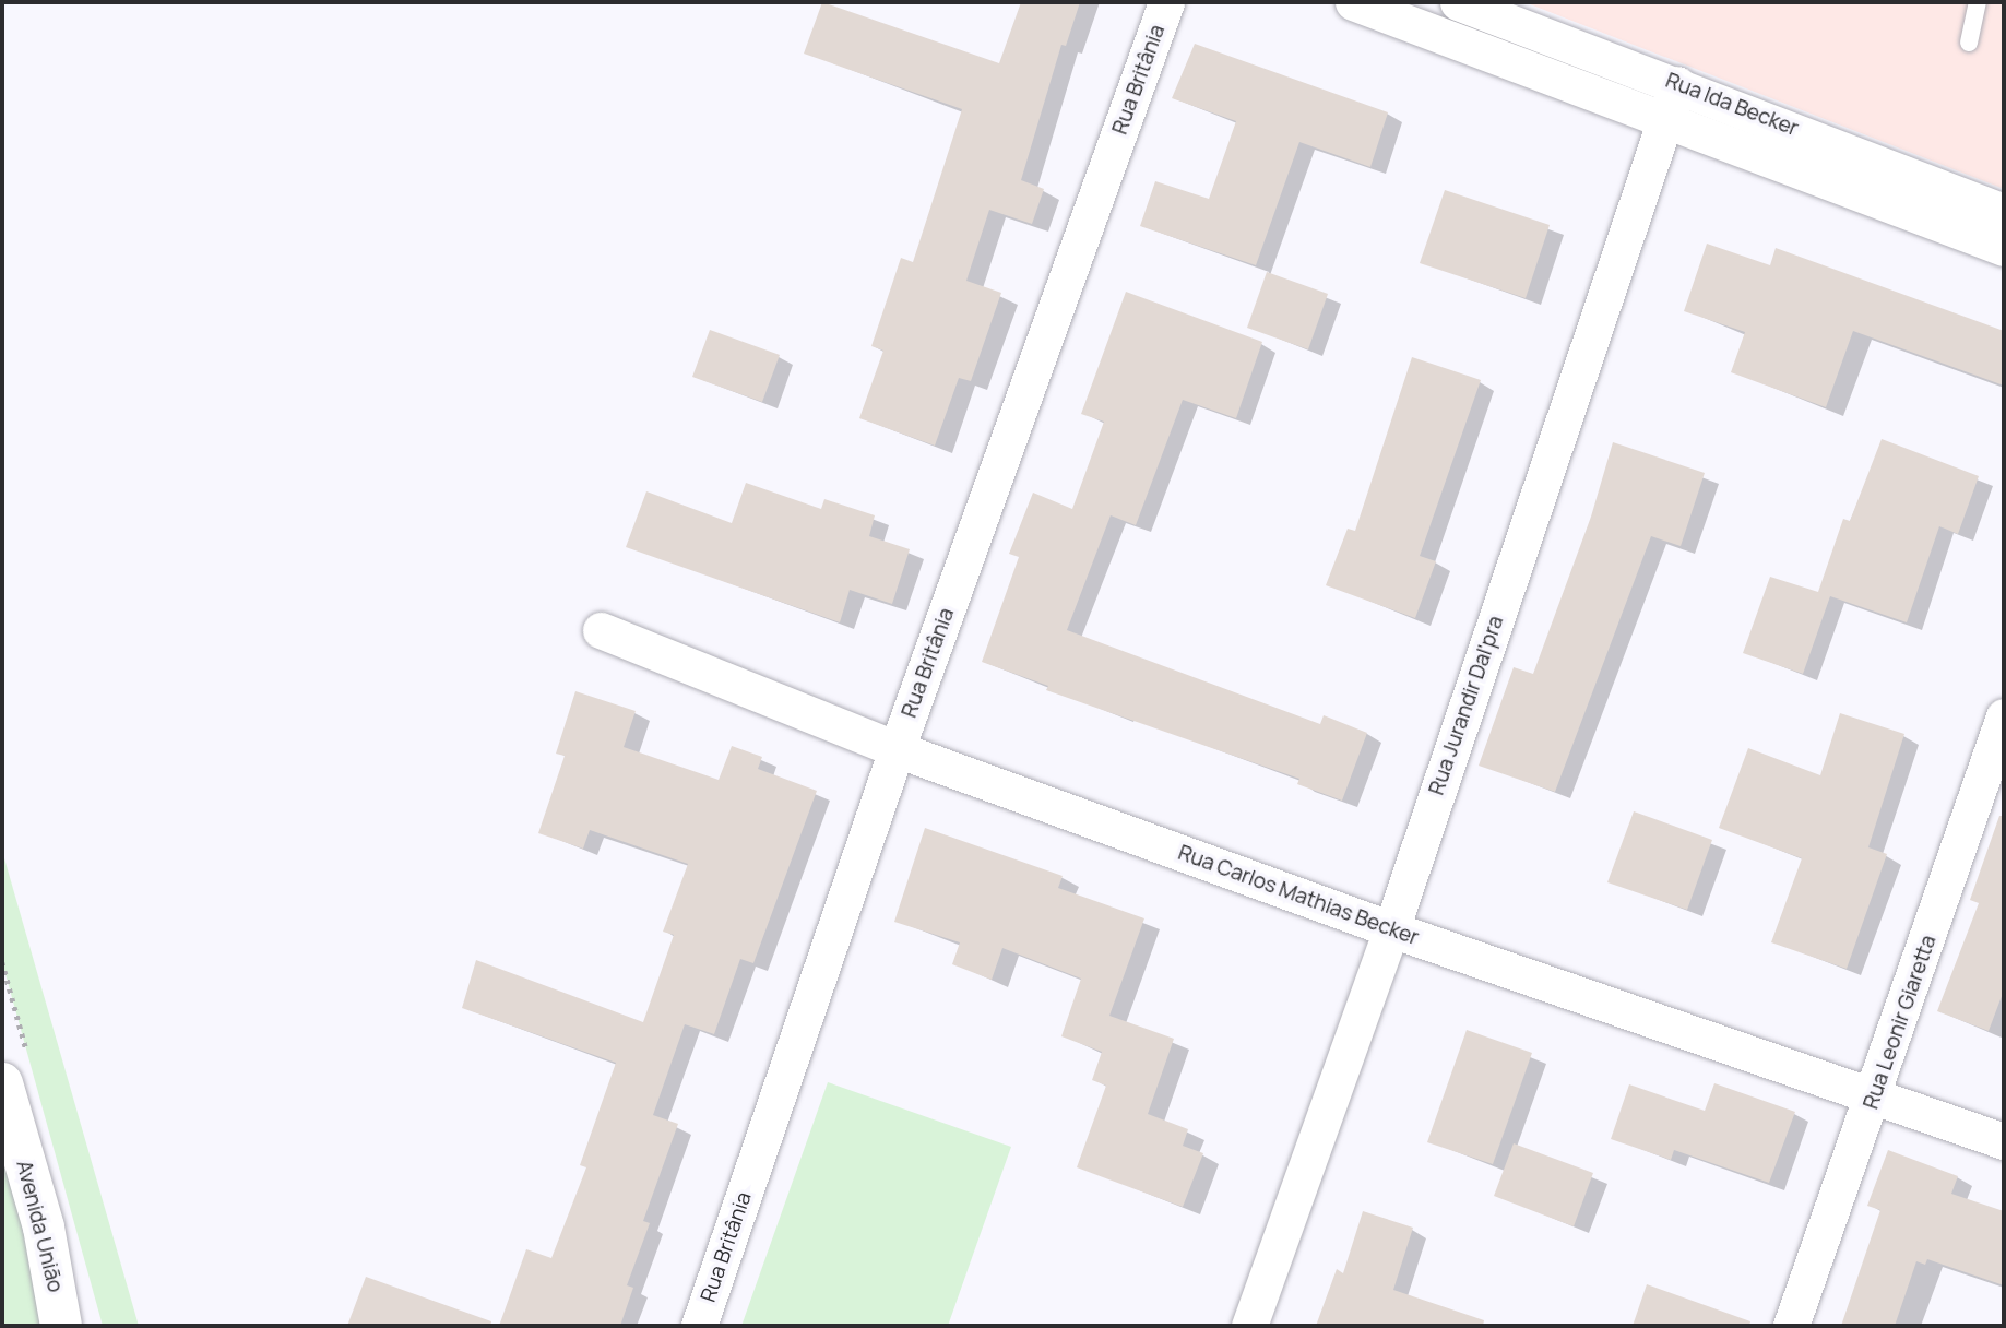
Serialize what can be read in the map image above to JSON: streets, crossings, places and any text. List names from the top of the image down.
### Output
{
  "streets": {
    "street": [
      "Rua Britânia",
      "Rua Ida Becker",
      "Rua Jurandir Dal'pra",
      "Rua Carlos Mathias Becker",
      "Rua Leonir Giaretta",
      "Avenida União"
    ]
  },
  "crossings": [
    ["Rua Britânia", "Rua Carlos Mathias Becker"],
    ["Rua Ida Becker", "Rua Jurandir Dal'pra"],
    ["Rua Jurandir Dal'pra", "Rua Carlos Mathias Becker"],
    ["Rua Carlos Mathias Becker", "Rua Leonir Giaretta"]
  ]
}
